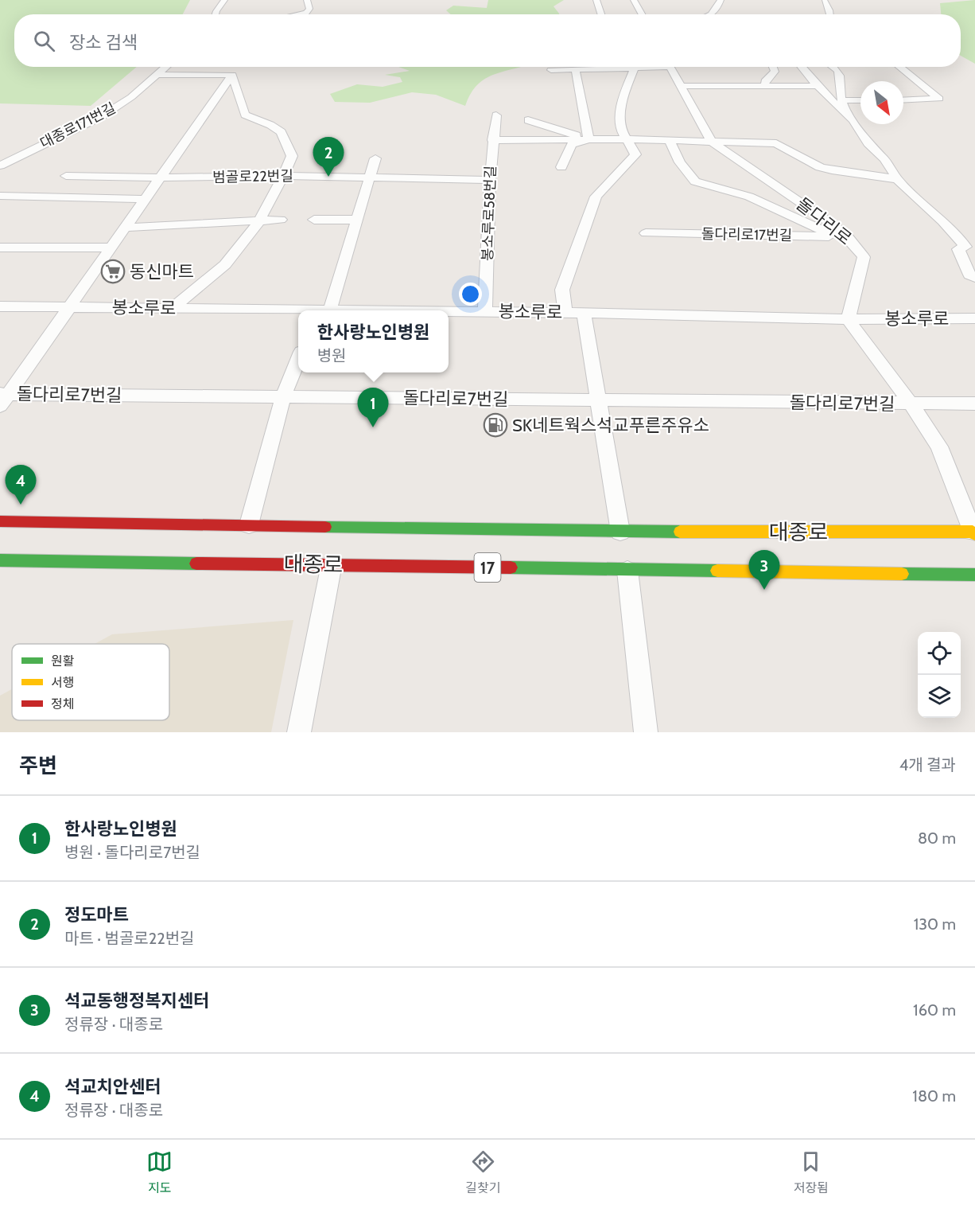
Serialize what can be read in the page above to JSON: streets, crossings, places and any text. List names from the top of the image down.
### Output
{
  "streets": {
    "main road": ["대종로", "17"],
    "street": [
      "대종로171번길",
      "범골로22번길",
      "봉소루로58번길",
      "돌다리로",
      "돌다리로17번길",
      "봉소루로",
      "돌다리로7번길"
    ]
  },
  "crossings": [
    ["범골로22번길", "봉소루로58번길"],
    ["봉소루로58번길", "봉소루로"],
    ["돌다리로", "돌다리로17번길"],
    ["돌다리로", "봉소루로"]
  ],
  "places": {
    "supermarket": ["동신마트"],
    "fuel station": ["SK네트웍스석교푸른주유소"]
  },
  "legend": ["원활", "서행", "정체"],
  "north": "bottom right",
  "page": {
    "search": "장소 검색",
    "pins": [
      "2",
      "1",
      "4",
      "3"
    ],
    "popup": ["한사랑노인병원", "병원"],
    "heading": ["주변", "4개 결과"],
    "list": [
      {
        "mark": "1",
        "name": "한사랑노인병원",
        "note": "병원 · 돌다리로7번길",
        "value": "80 m"
      },
      {
        "mark": "2",
        "name": "정도마트",
        "note": "마트 · 범골로22번길",
        "value": "130 m"
      },
      {
        "mark": "3",
        "name": "석교동행정복지센터",
        "note": "정류장 · 대종로",
        "value": "160 m"
      },
      {
        "mark": "4",
        "name": "석교치안센터",
        "note": "정류장 · 대종로",
        "value": "180 m"
      }
    ],
    "nav": ["지도", "길찾기", "저장됨"]
  }
}
